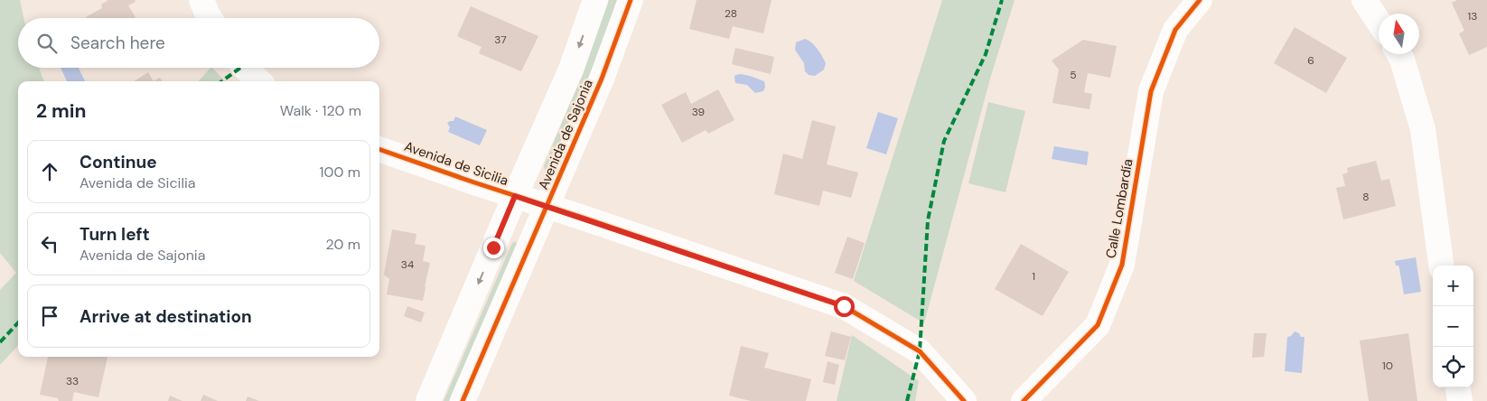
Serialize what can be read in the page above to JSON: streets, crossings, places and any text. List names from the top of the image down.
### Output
{
  "streets": {
    "street": ["Avenida de Sajonia", "Avenida de Sicilia", "Calle Lombardía"]
  },
  "crossings": [
    ["Avenida de Sajonia", "Avenida de Sicilia"]
  ],
  "house_numbers": [
    "28",
    "13",
    "37",
    "6",
    "5",
    "39",
    "8",
    "34",
    "1",
    "10",
    "33"
  ],
  "north": "top",
  "page": {
    "search": "Search here",
    "heading": ["2 min", "Walk · 120 m"],
    "list": [
      ["Continue", "Avenida de Sicilia", "100 m"],
      ["Turn left", "Avenida de Sajonia", "20 m"],
      "Arrive at destination"
    ],
    "map_buttons": ["+", "−"]
  }
}
